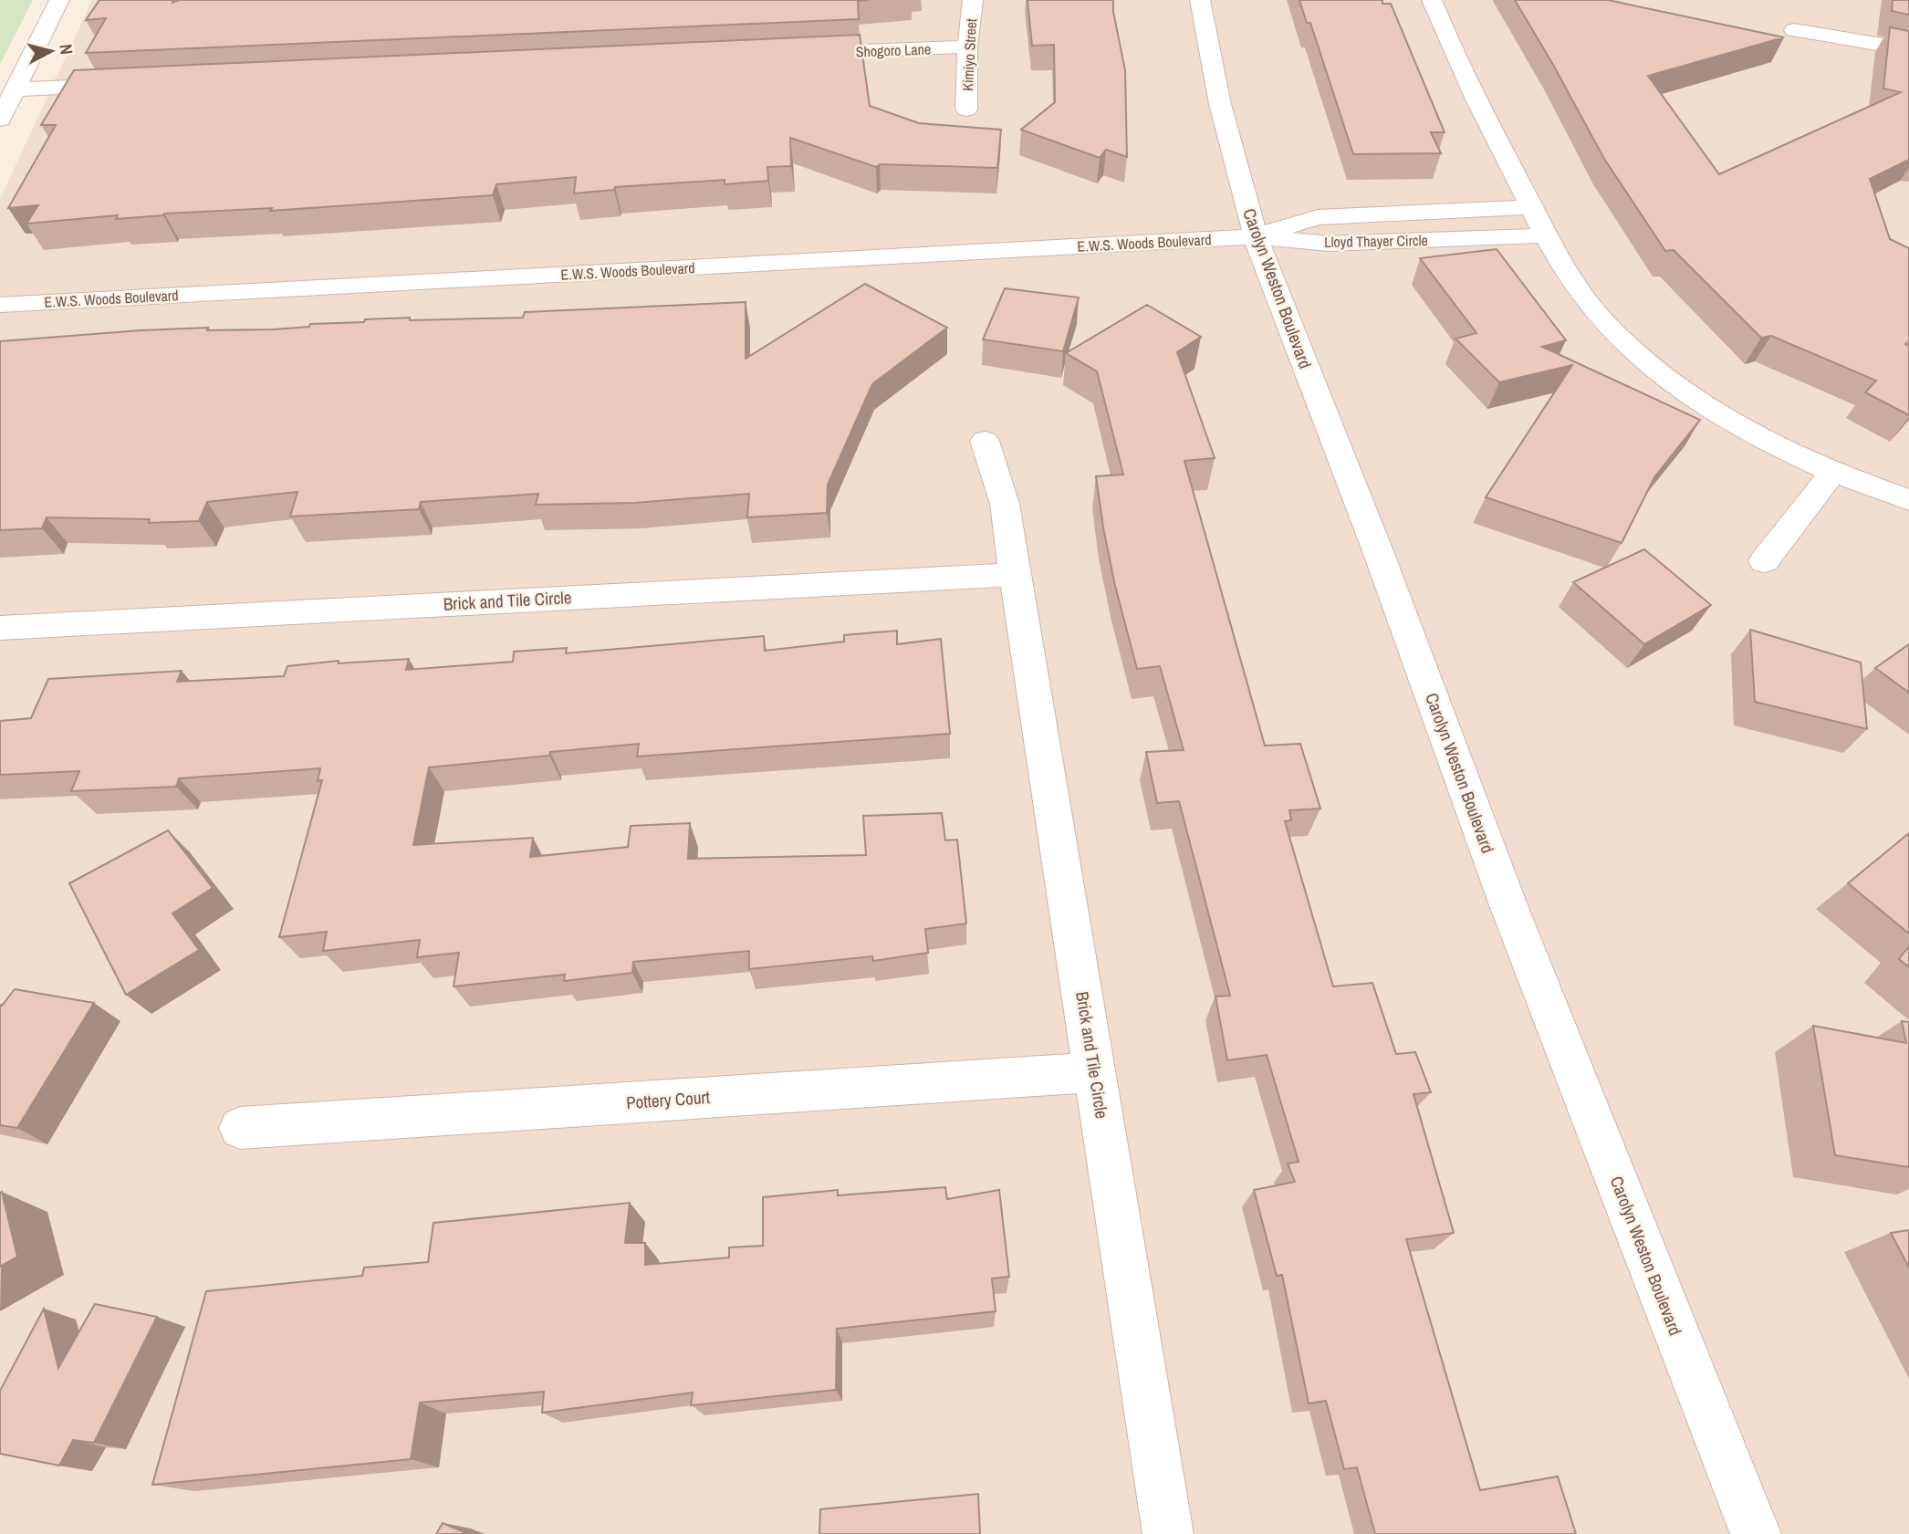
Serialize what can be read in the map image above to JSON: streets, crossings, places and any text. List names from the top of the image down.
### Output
{
  "streets": {
    "street": [
      "Shogoro Lane",
      "Kimiyo Street",
      "Lloyd Thayer Circle",
      "E.W.S. Woods Boulevard",
      "Carolyn Weston Boulevard",
      "Brick and Tile Circle",
      "Pottery Court"
    ]
  },
  "crossings": [
    ["Shogoro Lane", "Kimiyo Street"],
    ["Lloyd Thayer Circle", "E.W.S. Woods Boulevard"],
    ["Lloyd Thayer Circle", "Carolyn Weston Boulevard"],
    ["E.W.S. Woods Boulevard", "Carolyn Weston Boulevard"],
    ["Brick and Tile Circle", "Pottery Court"]
  ],
  "north": "right"
}
